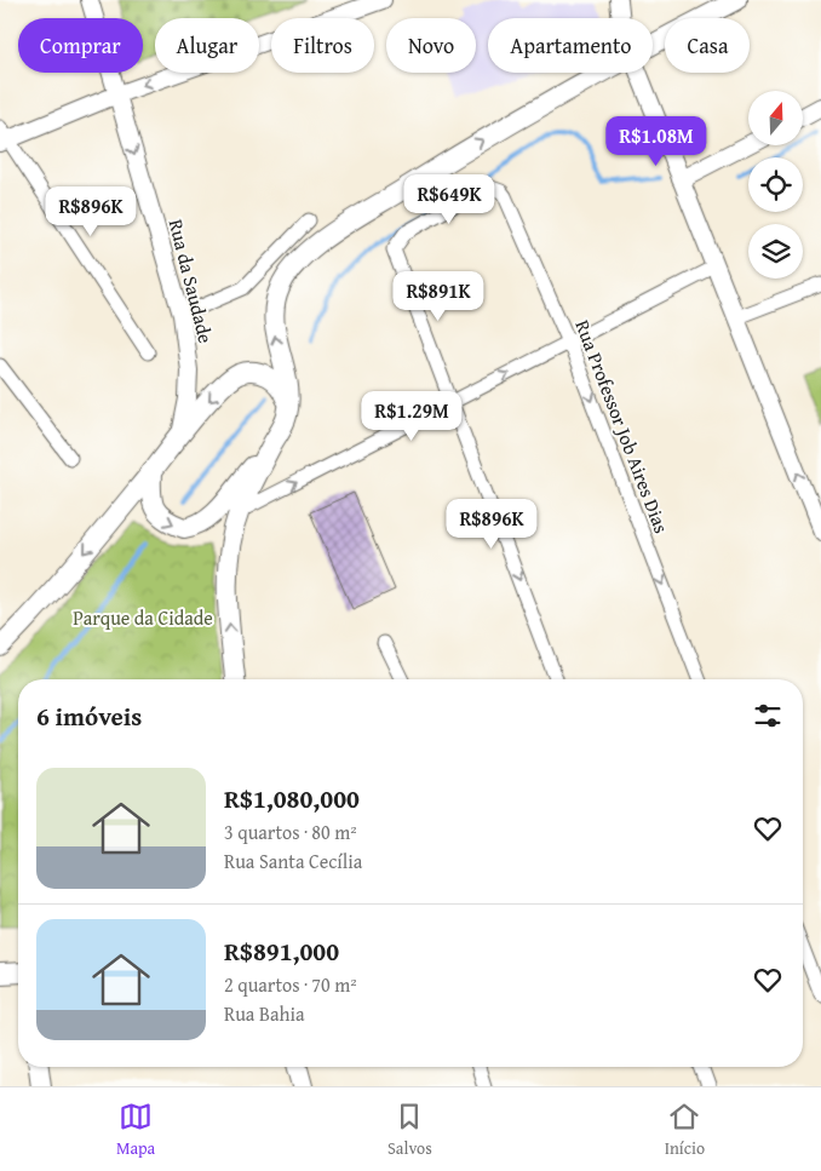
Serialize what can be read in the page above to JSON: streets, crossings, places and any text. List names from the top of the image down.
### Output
{
  "streets": {
    "street": ["Rua da Saudade", "Rua Professor Job Aires Dias"]
  },
  "one_way": ["Rua Professor Job Aires Dias"],
  "parks": ["Parque da Cidade"],
  "north": "top",
  "page": {
    "chip": [
      "Comprar",
      "Alugar",
      "Filtros",
      "Novo",
      "Apartamento",
      "Casa"
    ],
    "price": [
      "R$1.08M",
      "R$649K",
      "R$896K",
      "R$891K",
      "R$1.29M",
      "R$896K"
    ],
    "heading": "6 imóveis",
    "list": [
      {
        "name": "R$1,080,000",
        "note": "3 quartos · 80 m² · Rua Santa Cecília"
      },
      {
        "name": "R$891,000",
        "note": "2 quartos · 70 m² · Rua Bahia"
      }
    ],
    "tabs": ["Mapa", "Salvos", "Início"]
  }
}
